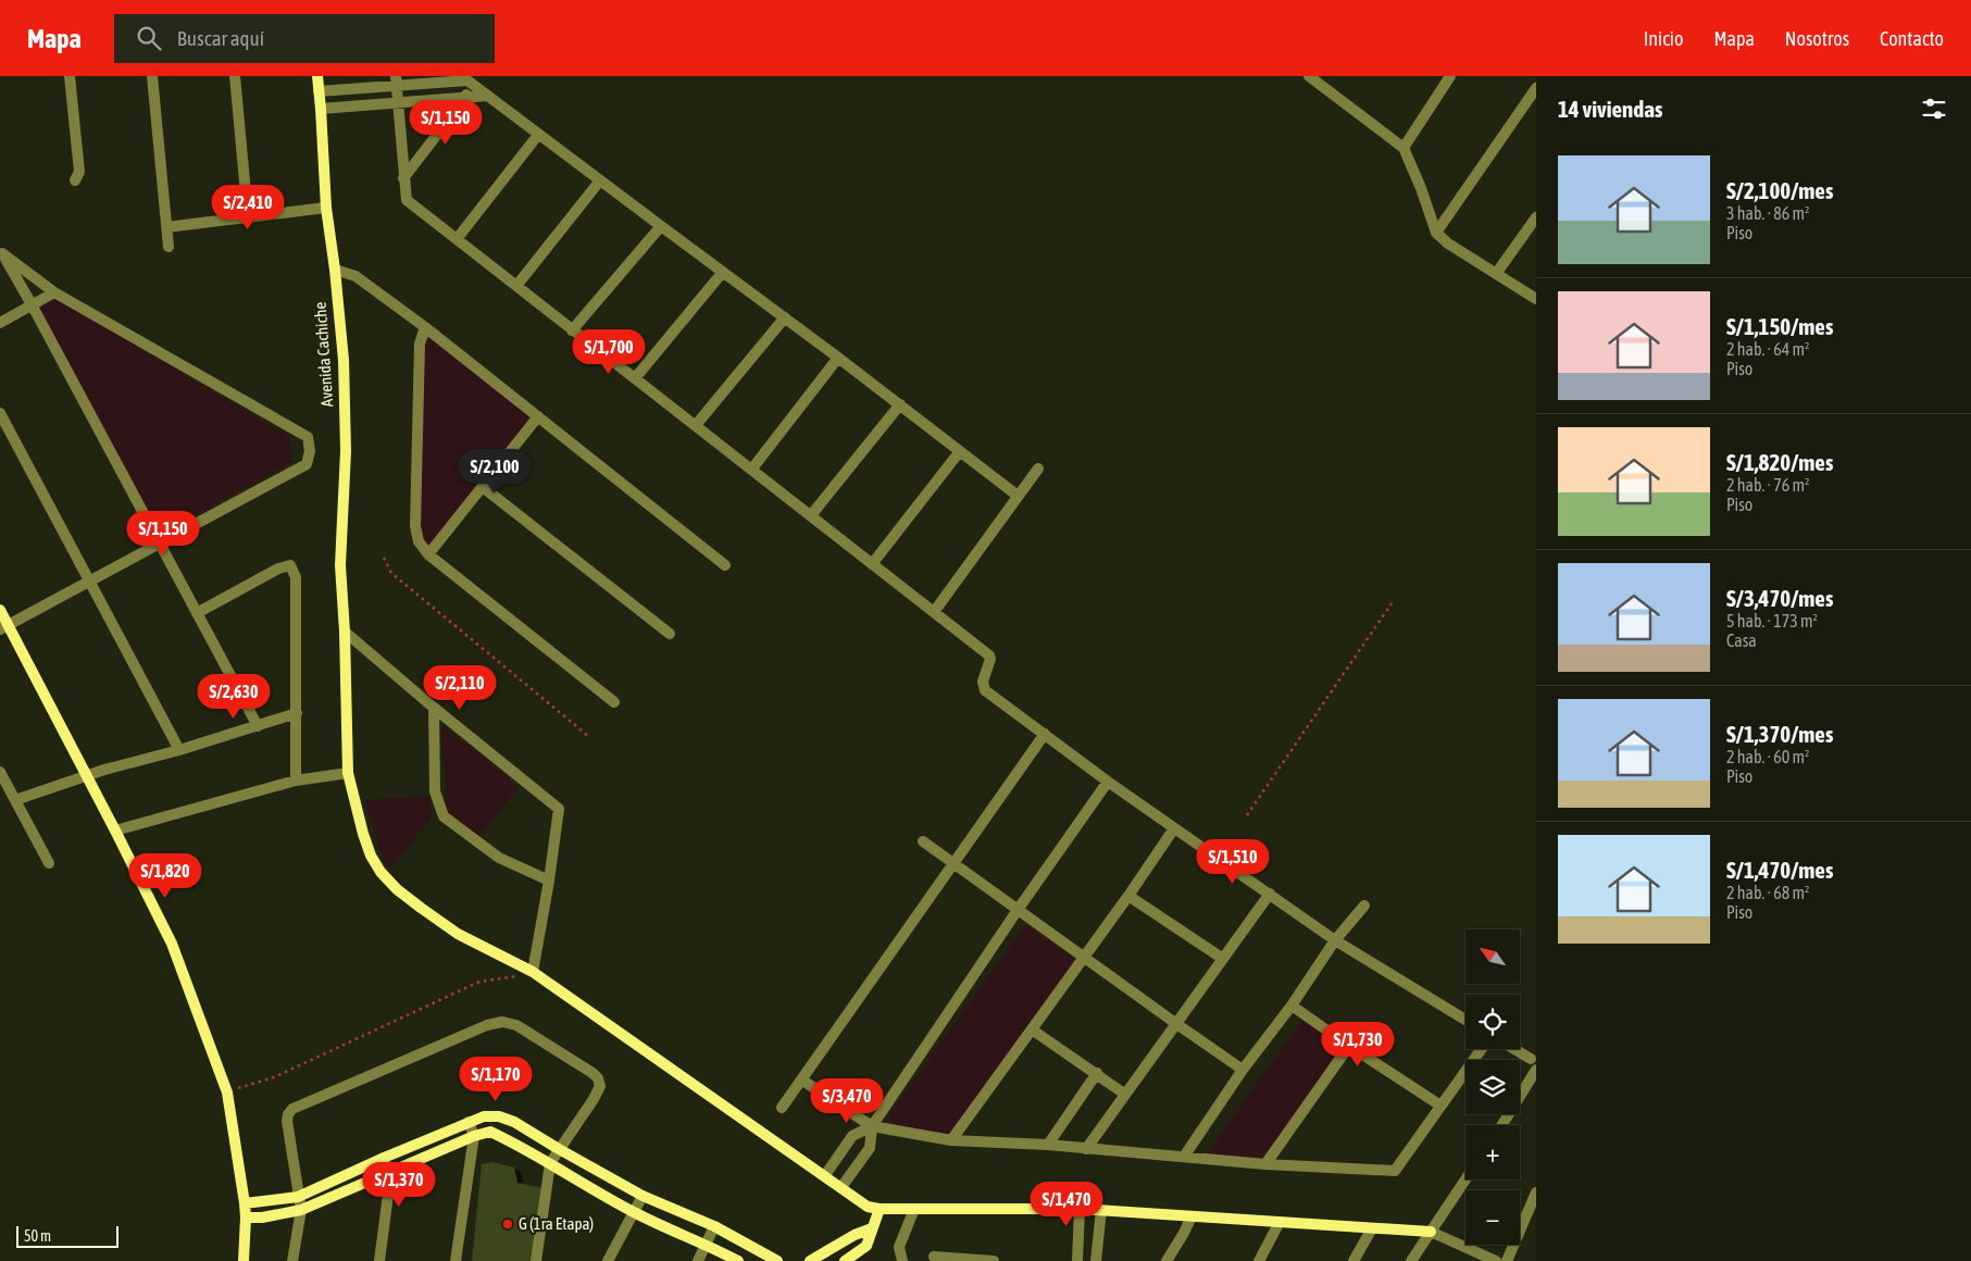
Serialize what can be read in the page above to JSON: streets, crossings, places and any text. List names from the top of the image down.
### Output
{
  "streets": {
    "street": ["Avenida Cachiche"]
  },
  "places": ["G (1ra Etapa)"],
  "scale_bar": "50 m",
  "north": "top left",
  "page": {
    "header": "Mapa",
    "search": "Buscar aquí",
    "nav": [
      "Inicio",
      "Mapa",
      "Nosotros",
      "Contacto"
    ],
    "heading": "14 viviendas",
    "price": [
      "S/1,150",
      "S/2,410",
      "S/1,700",
      "S/2,100",
      "S/1,150",
      "S/2,110",
      "S/2,630",
      "S/1,510",
      "S/1,820",
      "S/1,730",
      "S/1,170",
      "S/3,470",
      "S/1,370",
      "S/1,470"
    ],
    "list": [
      {
        "name": "S/2,100/mes",
        "note": "3 hab. · 86 m² · Piso"
      },
      {
        "name": "S/1,150/mes",
        "note": "2 hab. · 64 m² · Piso"
      },
      {
        "name": "S/1,820/mes",
        "note": "2 hab. · 76 m² · Piso"
      },
      {
        "name": "S/3,470/mes",
        "note": "5 hab. · 173 m² · Casa"
      },
      {
        "name": "S/1,370/mes",
        "note": "2 hab. · 60 m² · Piso"
      },
      {
        "name": "S/1,470/mes",
        "note": "2 hab. · 68 m² · Piso"
      }
    ],
    "map_buttons": ["+", "−"],
    "scale": "50 m"
  }
}
